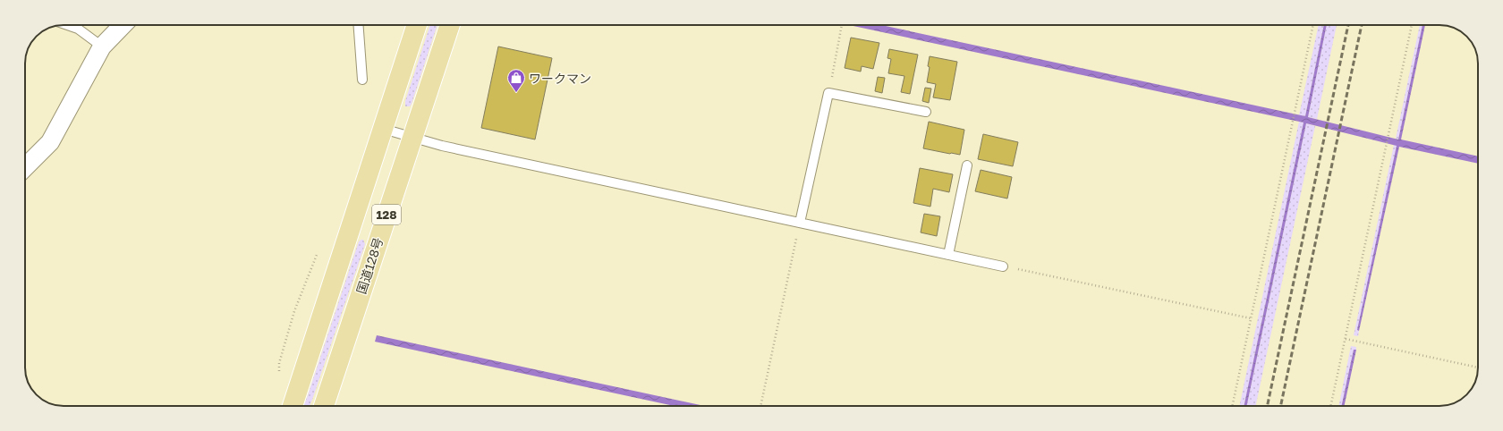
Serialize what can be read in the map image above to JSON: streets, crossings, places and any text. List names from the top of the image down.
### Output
{
  "streets": {
    "highway": ["128", "国道128号"]
  },
  "places": {
    "shop": ["ワークマン"]
  }
}
